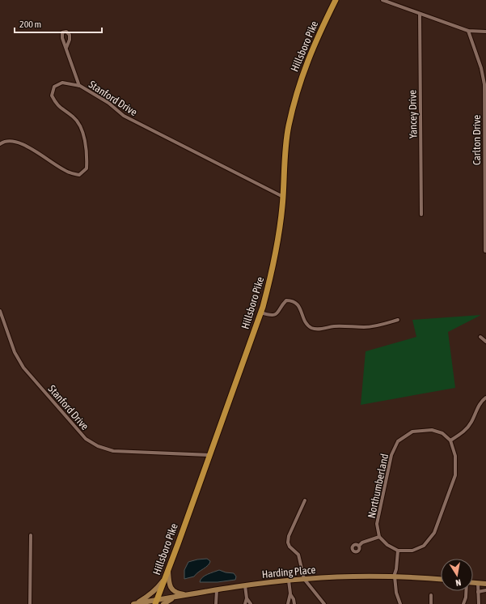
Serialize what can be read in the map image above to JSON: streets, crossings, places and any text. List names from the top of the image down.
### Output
{
  "streets": {
    "main road": ["Hillsboro Pike", "Harding Place"],
    "street": [
      "Stanford Drive",
      "Yancey Drive",
      "Carlton Drive",
      "Northumberland"
    ]
  },
  "crossings": [
    ["Hillsboro Pike", "Stanford Drive"],
    ["Hillsboro Pike", "Harding Place"]
  ],
  "scale_bar": "200 m",
  "north": "bottom"
}
